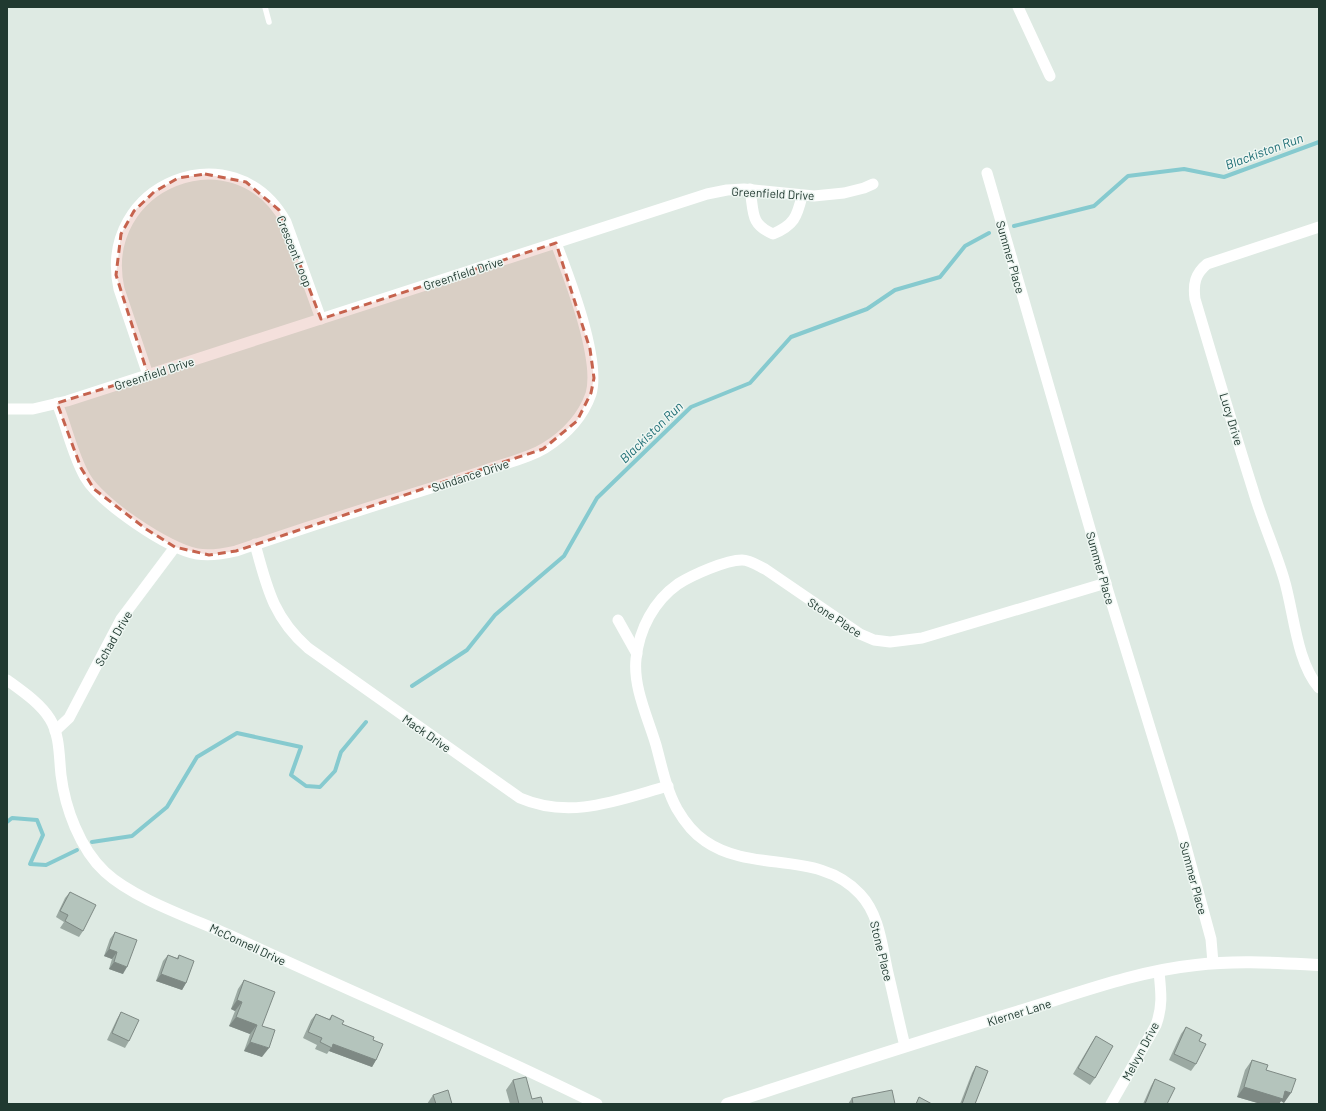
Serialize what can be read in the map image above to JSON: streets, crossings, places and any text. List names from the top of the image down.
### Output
{
  "streets": {
    "street": [
      "Greenfield Drive",
      "Crescent Loop",
      "Summer Place",
      "Lucy Drive",
      "Sundance Drive",
      "Stone Place",
      "Schad Drive",
      "Mack Drive",
      "McConnell Drive",
      "Klerner Lane",
      "Melvyn Drive"
    ]
  },
  "crossings": [
    ["Greenfield Drive", "Crescent Loop"],
    ["Greenfield Drive", "Sundance Drive"],
    ["Summer Place", "Stone Place"],
    ["Summer Place", "Klerner Lane"],
    ["Sundance Drive", "Schad Drive"],
    ["Sundance Drive", "Mack Drive"],
    ["Stone Place", "Mack Drive"],
    ["Stone Place", "Klerner Lane"],
    ["Schad Drive", "McConnell Drive"],
    ["Klerner Lane", "Melvyn Drive"]
  ],
  "water": ["Blackiston Run"]
}
